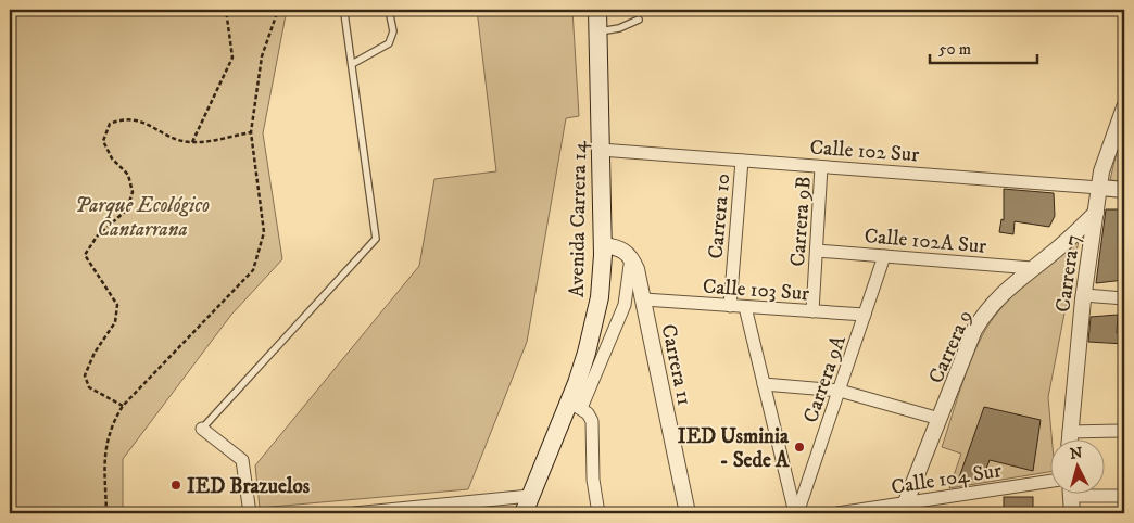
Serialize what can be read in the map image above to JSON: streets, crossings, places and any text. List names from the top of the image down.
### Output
{
  "streets": {
    "main road": ["Avenida Carrera 14"],
    "street": [
      "Calle 102 Sur",
      "Carrera 10",
      "Carrera 9B",
      "Calle 102A Sur",
      "Carrera 7",
      "Calle 103 Sur",
      "Carrera 9",
      "Carrera 11",
      "Carrera 9A",
      "Calle 104 Sur"
    ]
  },
  "crossings": [
    ["Calle 102 Sur", "Carrera 10"],
    ["Calle 102 Sur", "Avenida Carrera 14"],
    ["Calle 102 Sur", "Carrera 9B"],
    ["Calle 102 Sur", "Carrera 7"],
    ["Carrera 10", "Calle 103 Sur"],
    ["Carrera 9B", "Calle 102A Sur"],
    ["Carrera 9B", "Calle 103 Sur"],
    ["Calle 102A Sur", "Carrera 9"],
    ["Calle 102A Sur", "Carrera 9A"],
    ["Carrera 7", "Carrera 9"],
    ["Calle 103 Sur", "Carrera 11"],
    ["Calle 103 Sur", "Carrera 9A"],
    ["Carrera 9", "Calle 104 Sur"]
  ],
  "parks": ["Parque Ecológico Cantarrana"],
  "places": ["IED Usminia - Sede A", "IED Brazuelos"],
  "scale_bar": "50 m",
  "north": "top"
}
